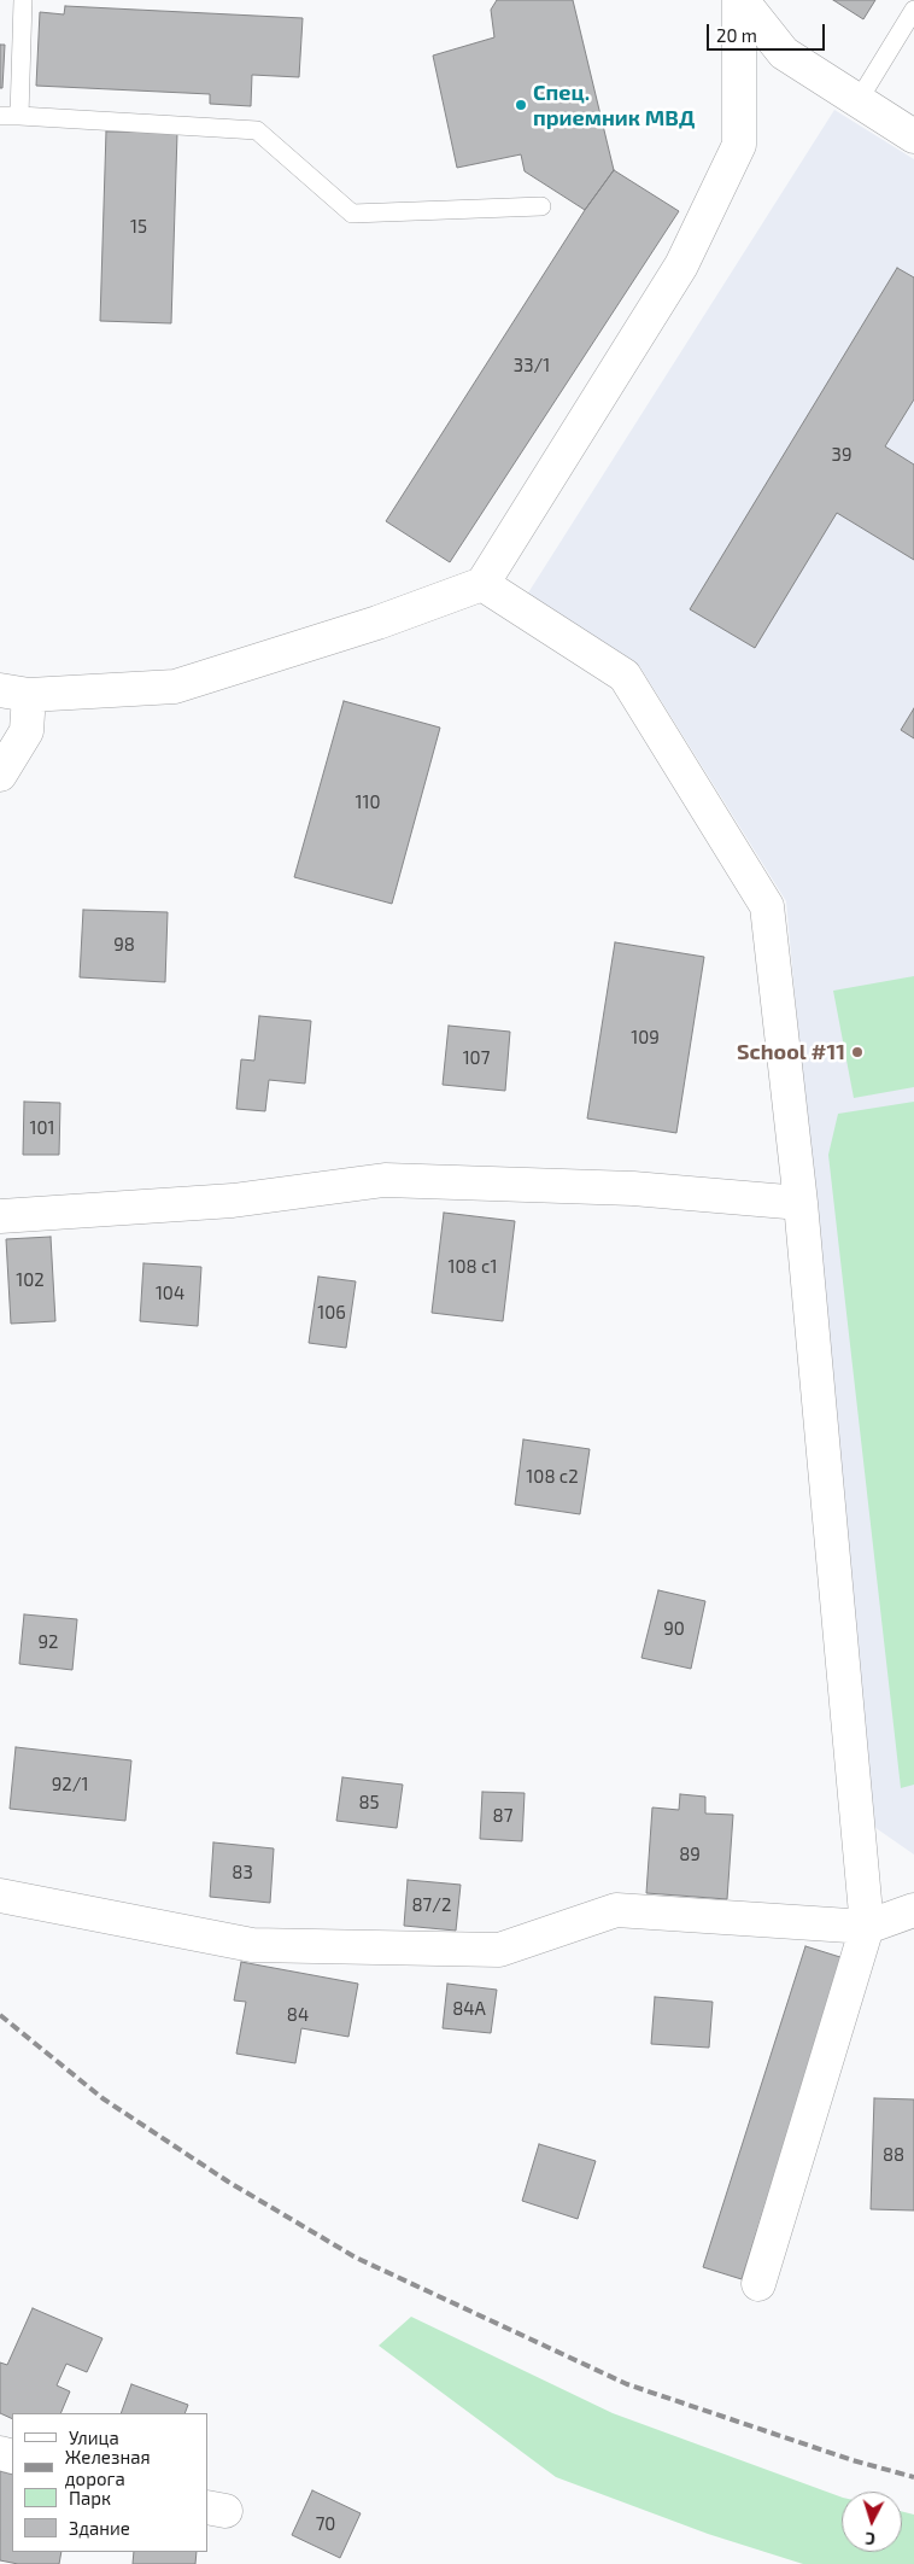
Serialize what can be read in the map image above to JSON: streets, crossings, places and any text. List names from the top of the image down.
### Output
{
  "places": ["Спец. приемник МВД", "School #11"],
  "house_numbers": [
    "15",
    "33/1",
    "39",
    "110",
    "98",
    "109",
    "107",
    "101",
    "108 с1",
    "102",
    "104",
    "106",
    "108 с2",
    "90",
    "92",
    "92/1",
    "85",
    "87",
    "89",
    "83",
    "87/2",
    "84А",
    "84",
    "88",
    "70"
  ],
  "legend": [
    "Улица",
    "Железная дорога",
    "Парк",
    "Здание"
  ],
  "scale_bar": "20 m",
  "north": "bottom"
}
